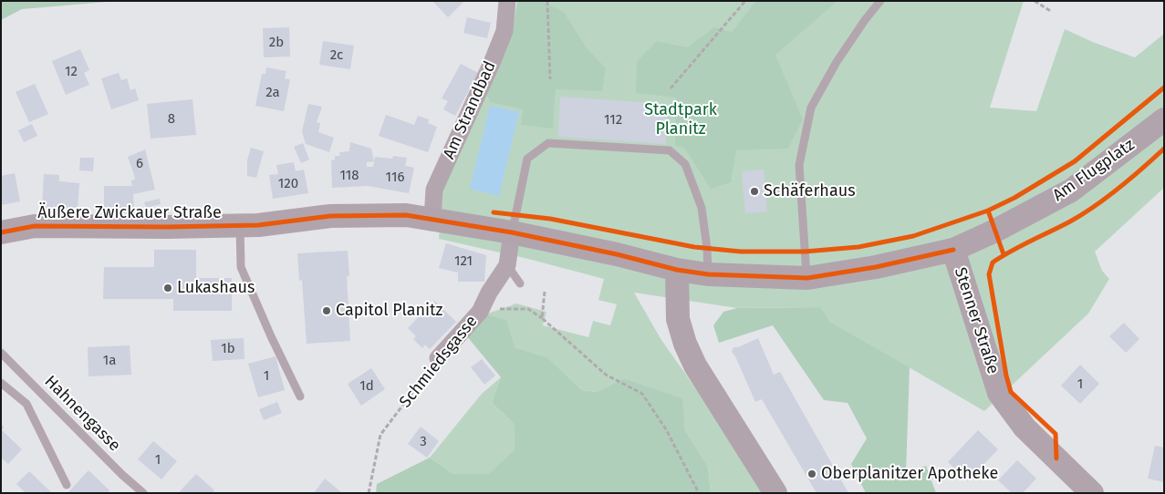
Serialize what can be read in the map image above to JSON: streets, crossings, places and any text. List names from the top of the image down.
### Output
{
  "streets": {
    "main road": ["Am Flugplatz", "Äußere Zwickauer Straße", "Stenner Straße"],
    "street": ["Am Strandbad", "Schmiedsgasse"],
    "lane": ["Hahnengasse"]
  },
  "crossings": [
    ["Am Strandbad", "Am Flugplatz"],
    ["Am Flugplatz", "Äußere Zwickauer Straße"],
    ["Am Flugplatz", "Stenner Straße"],
    ["Am Flugplatz", "Schmiedsgasse"]
  ],
  "parks": ["Stadtpark Planitz"],
  "places": [
    "Schäferhaus",
    "Lukashaus",
    "Capitol Planitz",
    "Oberplanitzer Apotheke"
  ],
  "house_numbers": [
    "2b",
    "2c",
    "12",
    "2a",
    "8",
    "112",
    "6",
    "118",
    "116",
    "120",
    "121",
    "1b",
    "1a",
    "1",
    "1",
    "1d",
    "3",
    "1"
  ]
}
